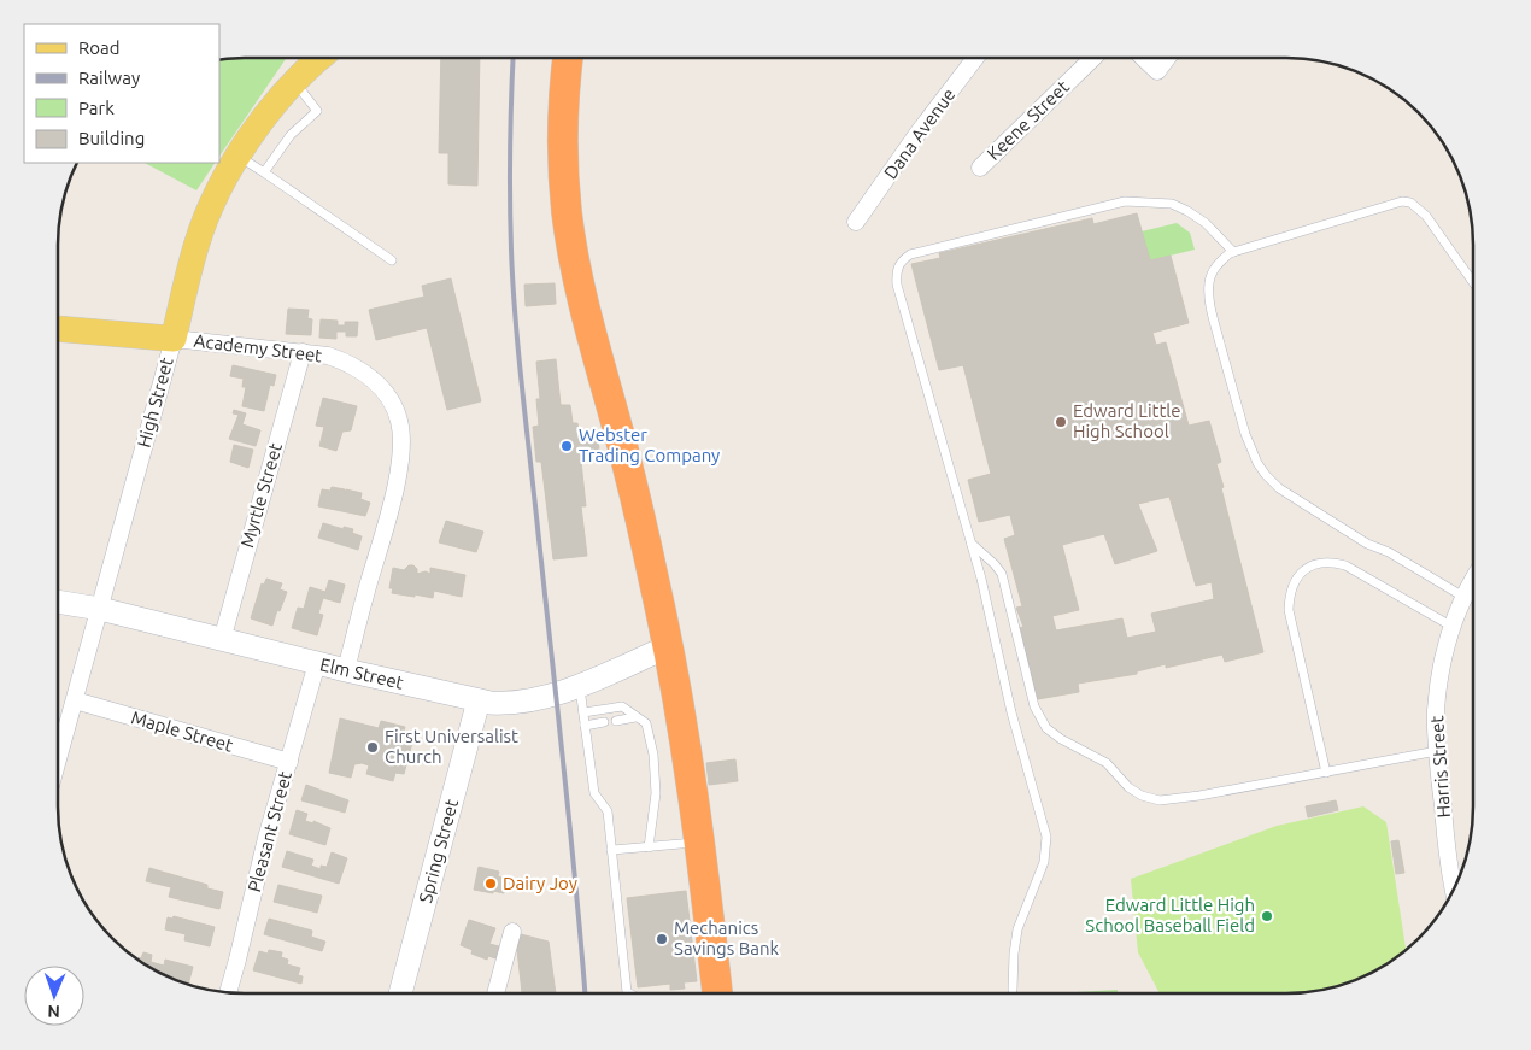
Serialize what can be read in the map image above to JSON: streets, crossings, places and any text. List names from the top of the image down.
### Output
{
  "streets": {
    "main road": [
      "Academy Street",
      "High Street",
      "Elm Street",
      "Spring Street"
    ],
    "street": [
      "Keene Street",
      "Dana Avenue",
      "Myrtle Street",
      "Maple Street",
      "Harris Street",
      "Pleasant Street"
    ]
  },
  "crossings": [
    ["Academy Street", "High Street"],
    ["Academy Street", "Myrtle Street"],
    ["Academy Street", "Elm Street"],
    ["High Street", "Elm Street"],
    ["High Street", "Maple Street"],
    ["Myrtle Street", "Elm Street"],
    ["Elm Street", "Pleasant Street"],
    ["Elm Street", "Spring Street"],
    ["Maple Street", "Pleasant Street"]
  ],
  "places": [
    "Edward Little High School",
    "Webster Trading Company",
    "First Universalist Church",
    "Dairy Joy",
    "Edward Little High School Baseball Field",
    "Mechanics Savings Bank"
  ],
  "legend": [
    "Road",
    "Railway",
    "Park",
    "Building"
  ],
  "north": "bottom"
}
